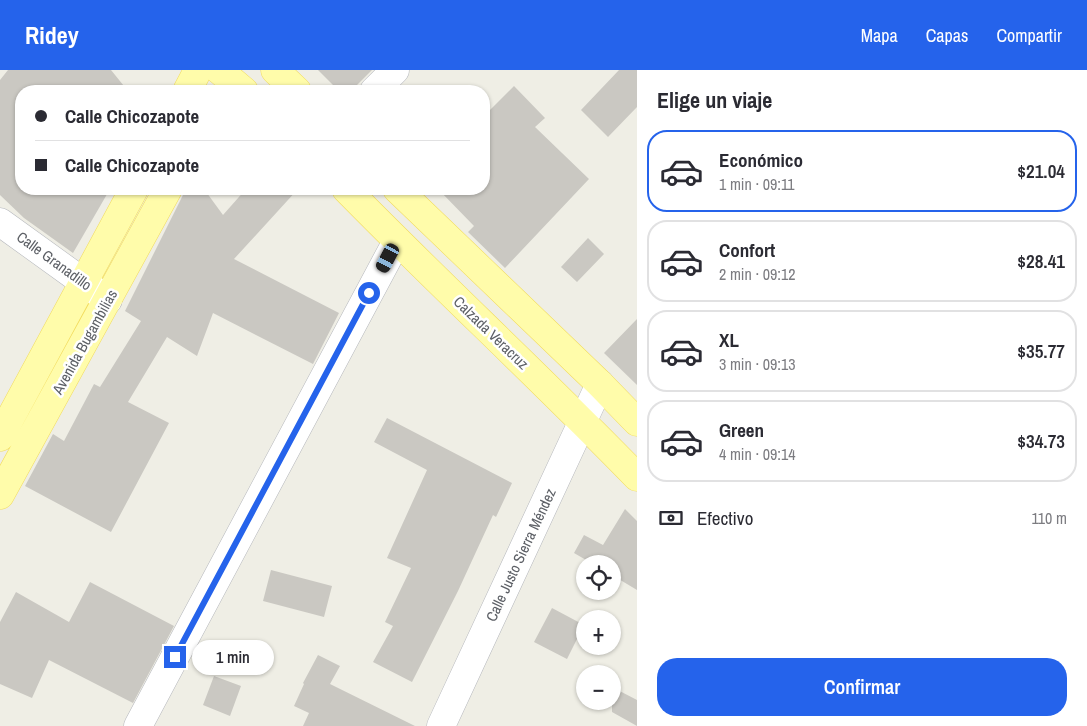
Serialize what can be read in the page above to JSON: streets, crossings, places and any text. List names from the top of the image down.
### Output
{
  "streets": {
    "main road": ["Calzada Veracruz", "Avenida Bugambilias"],
    "street": ["Calle Granadillo", "Calle Justo Sierra Méndez"]
  },
  "crossings": [
    ["Calle Granadillo", "Avenida Bugambilias"],
    ["Calzada Veracruz", "Calle Justo Sierra Méndez"]
  ],
  "page": {
    "header": "Ridey",
    "nav": ["Mapa", "Capas", "Compartir"],
    "heading": "Elige un viaje",
    "banner": ["Calle Chicozapote", "Calle Chicozapote"],
    "list": [
      {
        "name": "Económico",
        "note": "1 min · 09:11",
        "value": "$21.04"
      },
      {
        "name": "Confort",
        "note": "2 min · 09:12",
        "value": "$28.41"
      },
      {
        "name": "XL",
        "note": "3 min · 09:13",
        "value": "$35.77"
      },
      {
        "name": "Green",
        "note": "4 min · 09:14",
        "value": "$34.73"
      }
    ],
    "pay": ["Efectivo", "110 m"],
    "map_buttons": ["+", "−"],
    "bubble": "1 min",
    "buttons": "Confirmar"
  }
}
